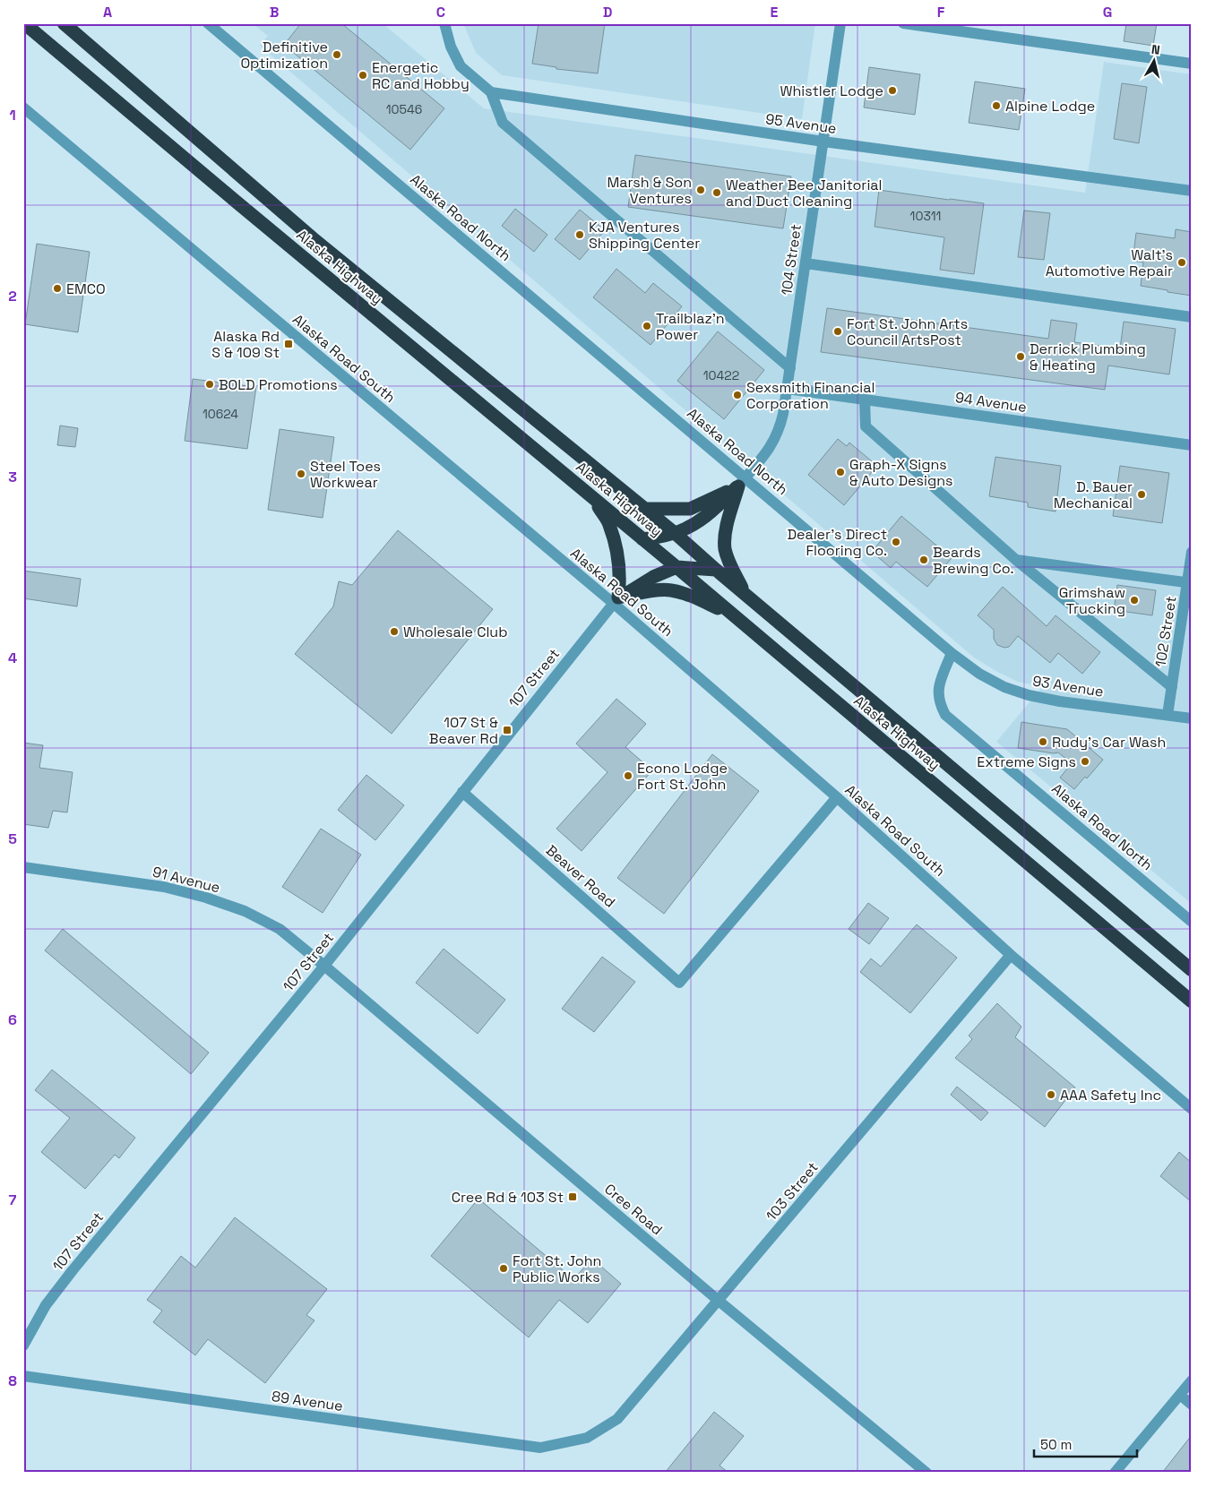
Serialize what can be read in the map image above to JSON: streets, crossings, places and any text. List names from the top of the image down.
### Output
{
  "streets": {
    "highway": ["Alaska Highway"],
    "street": [
      "95 Avenue",
      "Alaska Road North",
      "104 Street",
      "Alaska Road South",
      "94 Avenue",
      "102 Street",
      "107 Street",
      "93 Avenue",
      "Beaver Road",
      "91 Avenue",
      "103 Street",
      "Cree Road",
      "89 Avenue"
    ]
  },
  "crossings": [
    ["95 Avenue", "104 Street"],
    ["Alaska Road North", "104 Street"],
    ["Alaska Road North", "93 Avenue"],
    ["104 Street", "94 Avenue"],
    ["Alaska Road South", "107 Street"],
    ["Alaska Road South", "Beaver Road"],
    ["Alaska Road South", "103 Street"],
    ["102 Street", "93 Avenue"],
    ["107 Street", "Beaver Road"],
    ["107 Street", "91 Avenue"],
    ["107 Street", "Cree Road"],
    ["91 Avenue", "Cree Road"],
    ["103 Street", "Cree Road"],
    ["103 Street", "89 Avenue"]
  ],
  "places": {
    "other": [
      "Definitive Optimization",
      "Energetic RC and Hobby",
      "Whistler Lodge",
      "Alpine Lodge",
      "Marsh & Son Ventures",
      "Weather Bee Janitorial and Duct Cleaning",
      "KJA Ventures Shipping Center",
      "Walt's Automotive Repair",
      "EMCO",
      "Trailblaz'n Power",
      "Fort St. John Arts Council ArtsPost",
      "Derrick Plumbing & Heating",
      "BOLD Promotions",
      "Sexsmith Financial Corporation",
      "Graph-X Signs & Auto Designs",
      "Steel Toes Workwear",
      "D. Bauer Mechanical",
      "Dealer's Direct Flooring Co.",
      "Beards Brewing Co.",
      "Grimshaw Trucking",
      "Wholesale Club",
      "Rudy's Car Wash",
      "Extreme Signs",
      "Econo Lodge Fort St. John",
      "AAA Safety Inc",
      "Fort St. John Public Works"
    ],
    "transit": ["Alaska Rd S & 109 St", "107 St & Beaver Rd", "Cree Rd & 103 St"]
  },
  "house_numbers": [
    "10546",
    "10311",
    "10422",
    "10624"
  ],
  "scale_bar": "50 m",
  "north": "top",
  "grid": {
    "columns": [
      "A",
      "B",
      "C",
      "D",
      "E",
      "F",
      "G"
    ],
    "rows": [
      "1",
      "2",
      "3",
      "4",
      "5",
      "6",
      "7",
      "8"
    ]
  }
}
